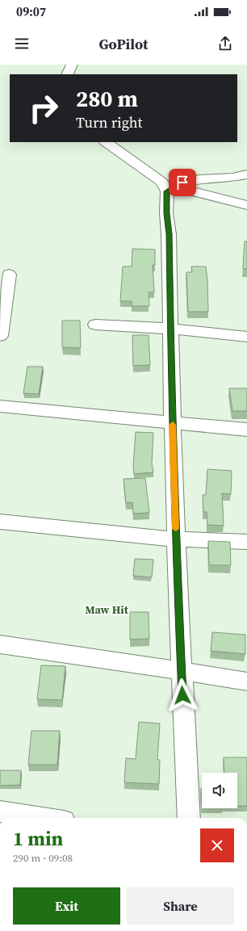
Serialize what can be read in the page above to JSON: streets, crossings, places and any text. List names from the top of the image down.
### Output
{
  "districts": ["Maw Hit"],
  "page": {
    "status": "09:07",
    "header": "GoPilot",
    "turn": ["280 m", "Turn right"],
    "heading": ["1 min", "290 m · 09:08"],
    "buttons": ["Exit", "Share"]
  }
}
